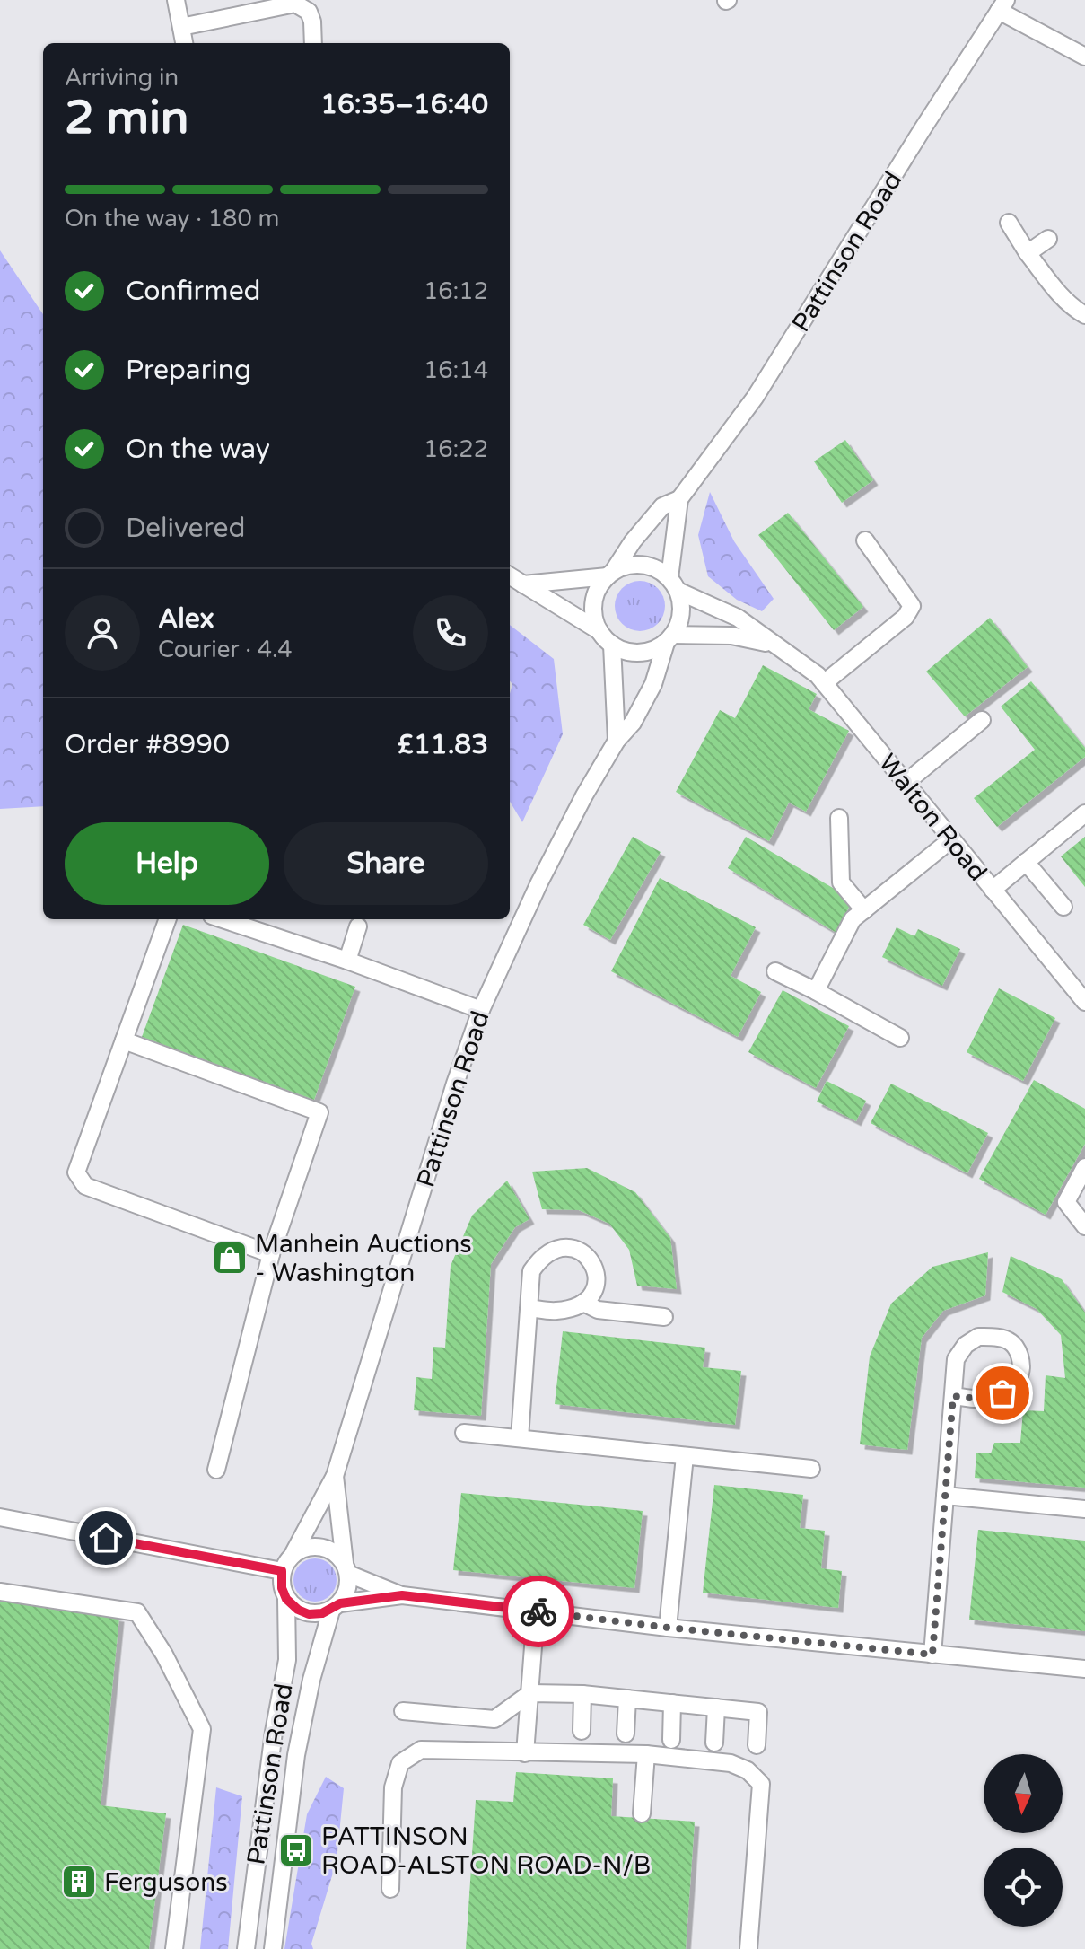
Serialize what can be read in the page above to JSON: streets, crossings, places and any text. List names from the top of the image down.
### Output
{
  "streets": {
    "street": ["Pattinson Road", "Walton Road"]
  },
  "crossings": [
    ["Pattinson Road", "Walton Road"]
  ],
  "places": {
    "shop": ["Manhein Auctions - Washington"],
    "bus stop": ["PATTINSON ROAD-ALSTON ROAD-N/B"],
    "building": ["Fergusons"]
  },
  "north": "bottom",
  "page": {
    "heading": ["2 min", "Arriving in", "16:35–16:40"],
    "panel": [
      "Alex",
      "Courier · 4.4",
      "Order #8990",
      "£11.83"
    ],
    "bar": "On the way · 180 m",
    "list": [
      ["Confirmed", "16:12"],
      ["Preparing", "16:14"],
      ["On the way", "16:22"],
      "Delivered"
    ],
    "buttons": ["Help", "Share"]
  }
}
